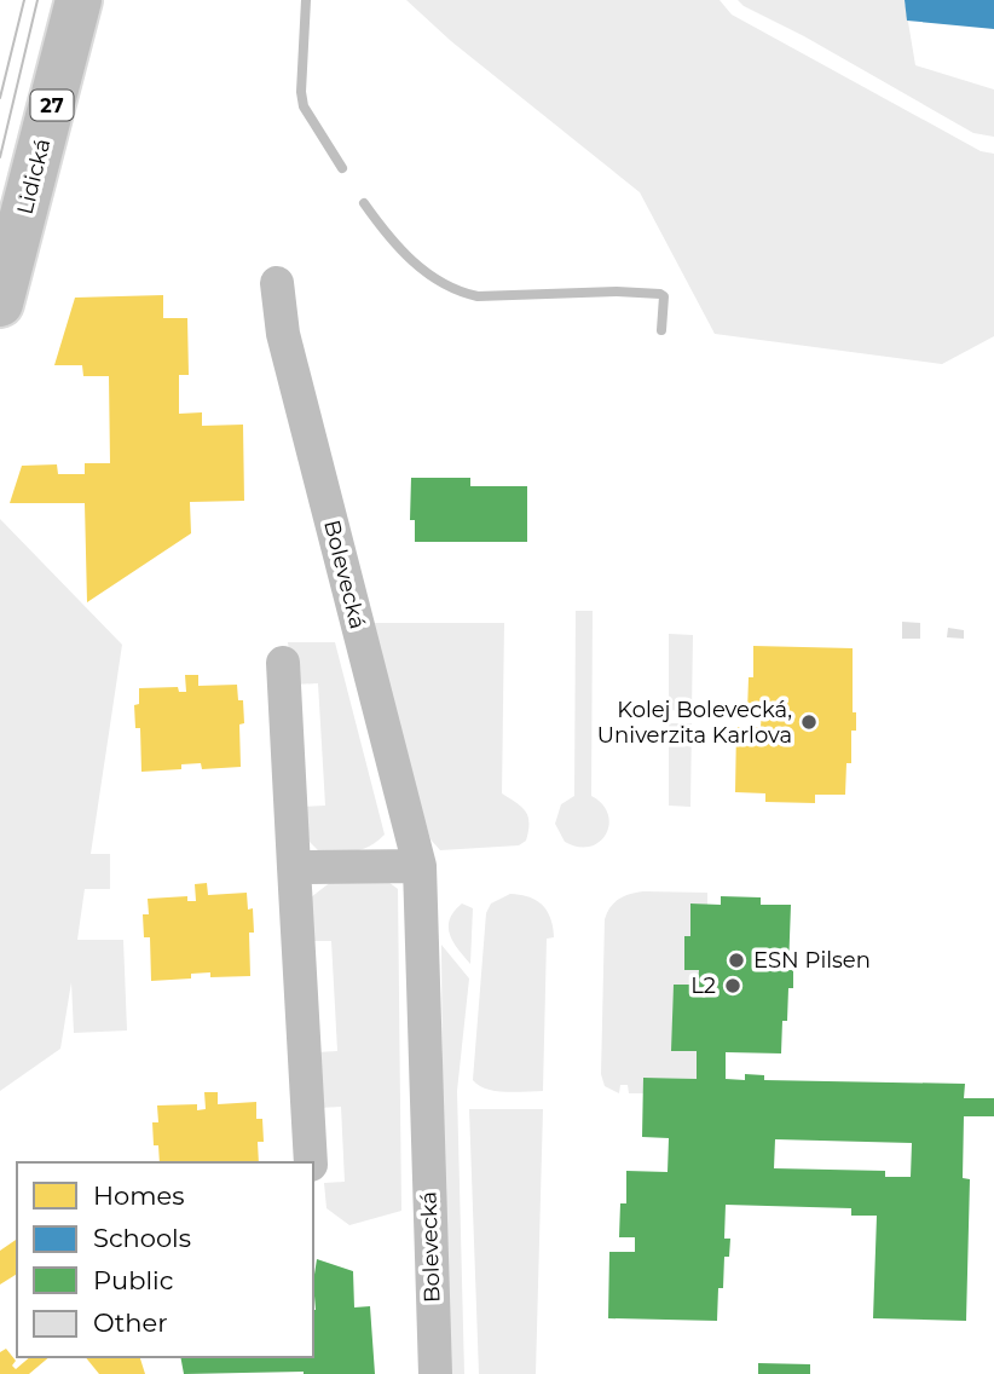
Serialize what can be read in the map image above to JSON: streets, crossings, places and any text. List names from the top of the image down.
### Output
{
  "streets": {
    "main road": ["27", "Lidická"],
    "street": ["Bolevecká"]
  },
  "places": ["Kolej Bolevecká, Univerzita Karlova", "ESN Pilsen", "L2"],
  "legend": [
    "Homes",
    "Schools",
    "Public",
    "Other"
  ]
}
